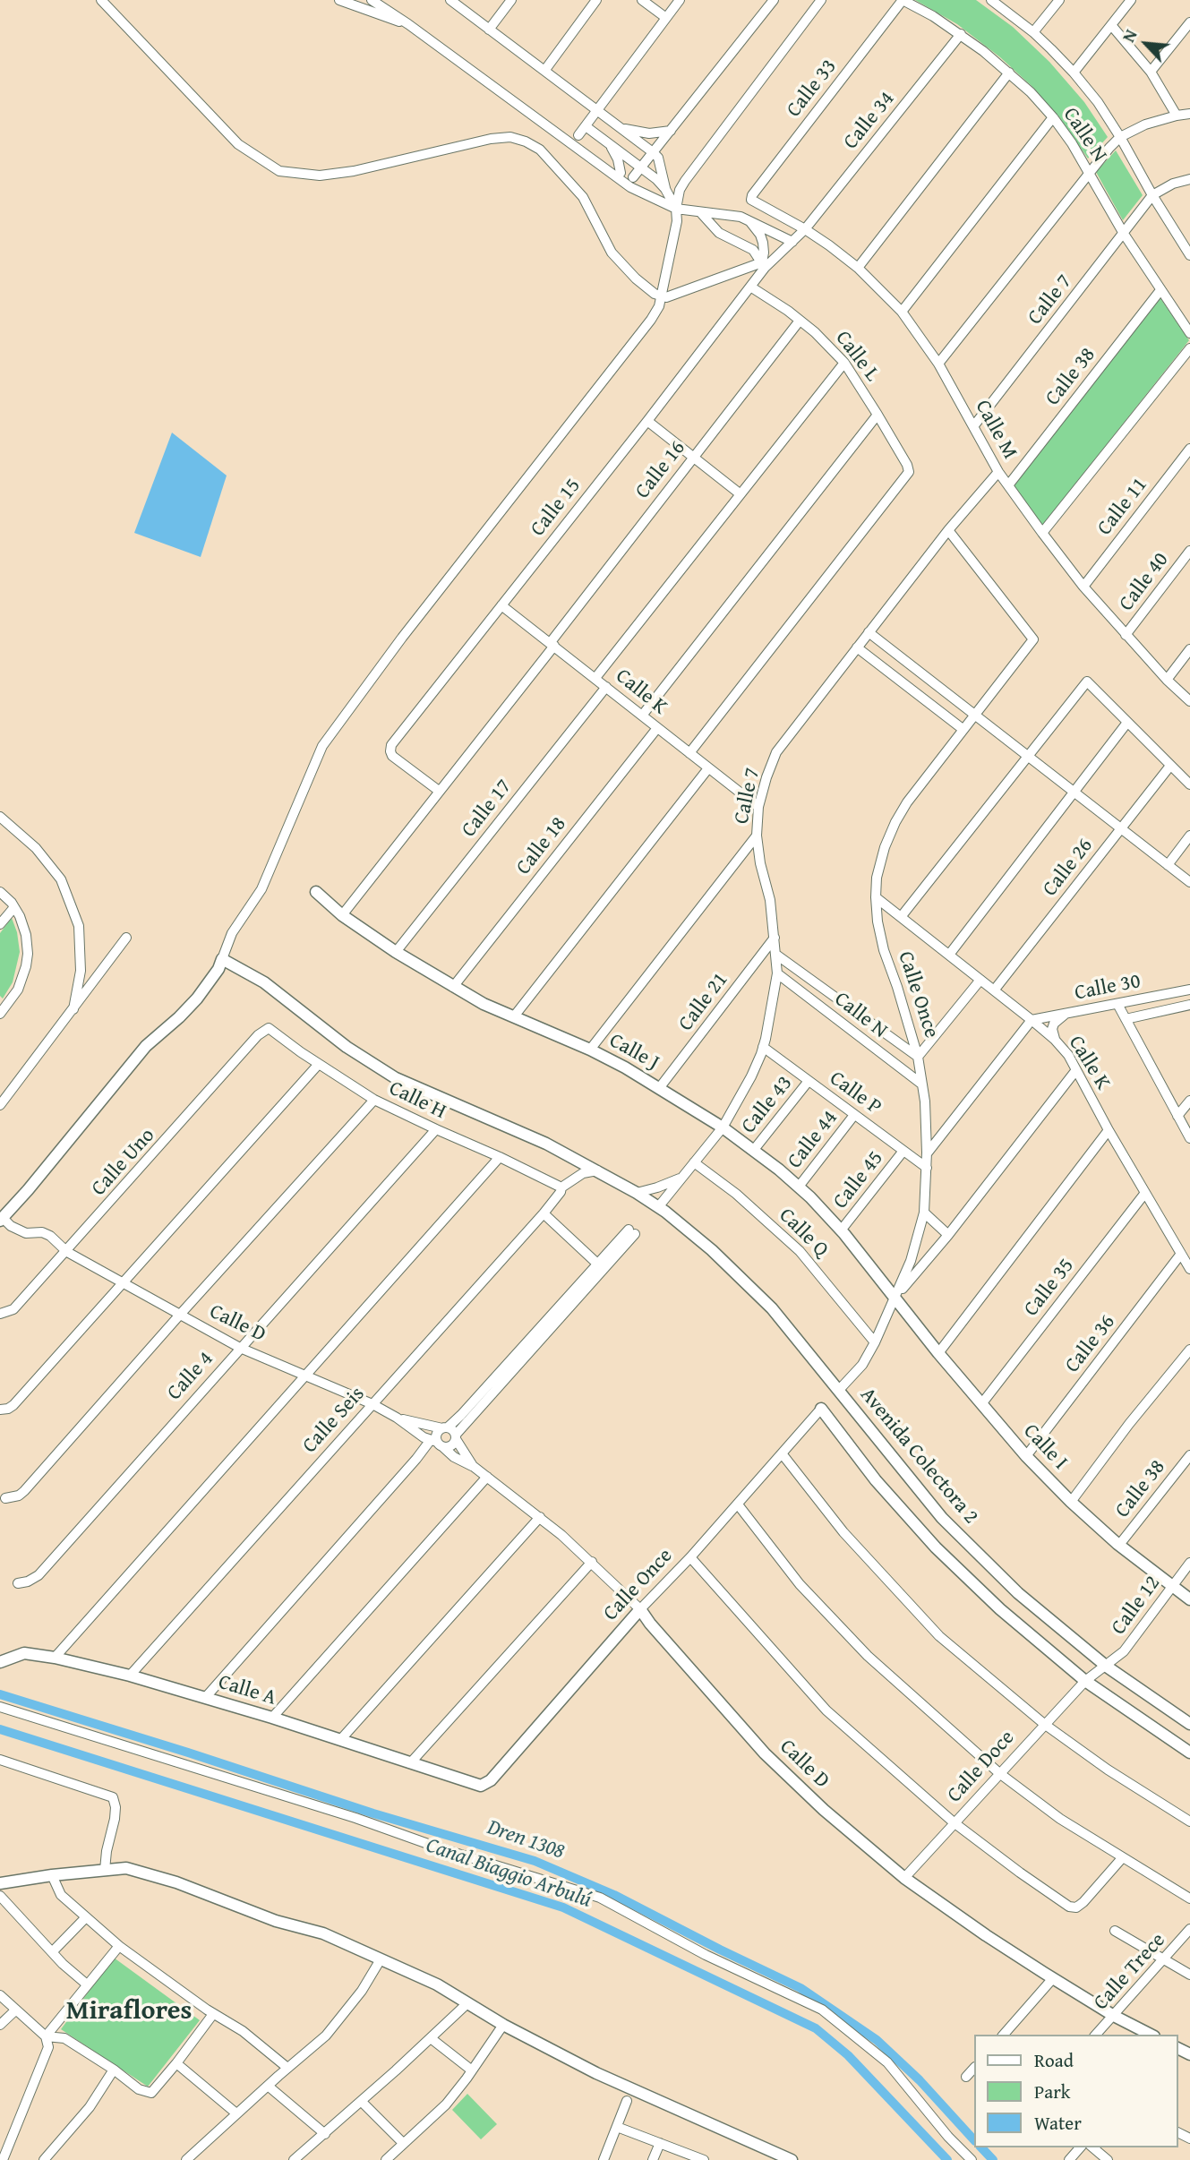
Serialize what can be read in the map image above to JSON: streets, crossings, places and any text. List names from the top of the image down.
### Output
{
  "streets": {
    "street": [
      "Calle 33",
      "Calle 34",
      "Calle N",
      "Calle 7",
      "Calle L",
      "Calle 38",
      "Calle M",
      "Calle 16",
      "Calle 11",
      "Calle 15",
      "Calle 40",
      "Calle K",
      "Calle 17",
      "Calle 18",
      "Calle 26",
      "Calle 30",
      "Calle Once",
      "Calle 21",
      "Calle J",
      "Calle P",
      "Calle H",
      "Calle 43",
      "Calle 44",
      "Calle Uno",
      "Calle 45",
      "Calle Q",
      "Calle 35",
      "Calle D",
      "Calle 36",
      "Calle 4",
      "Calle Seis",
      "Calle I",
      "Avenida Colectora 2",
      "Calle 12",
      "Calle A",
      "Calle Doce",
      "Calle Trece"
    ]
  },
  "crossings": [
    ["Calle 33", "Calle N"],
    ["Calle 33", "Calle M"],
    ["Calle 34", "Calle N"],
    ["Calle 34", "Calle M"],
    ["Calle 34", "Calle 15"],
    ["Calle N", "Calle 7"],
    ["Calle N", "Calle 38"],
    ["Calle N", "Calle Once"],
    ["Calle 7", "Calle M"],
    ["Calle 7", "Calle K"],
    ["Calle 7", "Calle Once"],
    ["Calle 7", "Calle 21"],
    ["Calle 7", "Calle J"],
    ["Calle 7", "Calle P"],
    ["Calle 7", "Calle Q"],
    ["Calle 7", "Avenida Colectora 2"],
    ["Calle L", "Calle 16"],
    ["Calle L", "Calle 15"],
    ["Calle L", "Calle K"],
    ["Calle 38", "Calle M"],
    ["Calle 38", "Calle I"],
    ["Calle M", "Calle 11"],
    ["Calle M", "Calle 40"],
    ["Calle 16", "Calle 15"],
    ["Calle 16", "Calle K"],
    ["Calle 16", "Calle J"],
    ["Calle 15", "Calle K"],
    ["Calle K", "Calle 17"],
    ["Calle K", "Calle 18"],
    ["Calle K", "Calle 26"],
    ["Calle K", "Calle 30"],
    ["Calle K", "Calle Once"],
    ["Calle K", "Calle 35"],
    ["Calle K", "Calle 36"],
    ["Calle 17", "Calle J"],
    ["Calle 18", "Calle J"],
    ["Calle Once", "Calle J"],
    ["Calle Once", "Calle P"],
    ["Calle Once", "Calle Q"],
    ["Calle Once", "Calle D"],
    ["Calle Once", "Calle I"],
    ["Calle Once", "Avenida Colectora 2"],
    ["Calle Once", "Calle A"],
    ["Calle 21", "Calle J"],
    ["Calle J", "Calle 43"],
    ["Calle J", "Calle 44"],
    ["Calle J", "Calle 45"],
    ["Calle J", "Calle I"],
    ["Calle P", "Calle 43"],
    ["Calle P", "Calle 44"],
    ["Calle P", "Calle 45"],
    ["Calle H", "Calle Uno"],
    ["Calle H", "Calle 4"],
    ["Calle H", "Calle Seis"],
    ["Calle Uno", "Calle D"],
    ["Calle 35", "Calle I"],
    ["Calle D", "Calle 4"],
    ["Calle D", "Calle Seis"],
    ["Calle D", "Calle Doce"],
    ["Calle D", "Calle Trece"],
    ["Calle 36", "Calle I"],
    ["Calle Seis", "Calle A"],
    ["Calle I", "Calle 12"],
    ["Avenida Colectora 2", "Calle 12"],
    ["Calle 12", "Calle Doce"]
  ],
  "districts": ["Miraflores"],
  "water": ["Dren 1308", "Canal Biaggio Arbulú"],
  "legend": ["Road", "Park", "Water"],
  "north": "top left"
}
